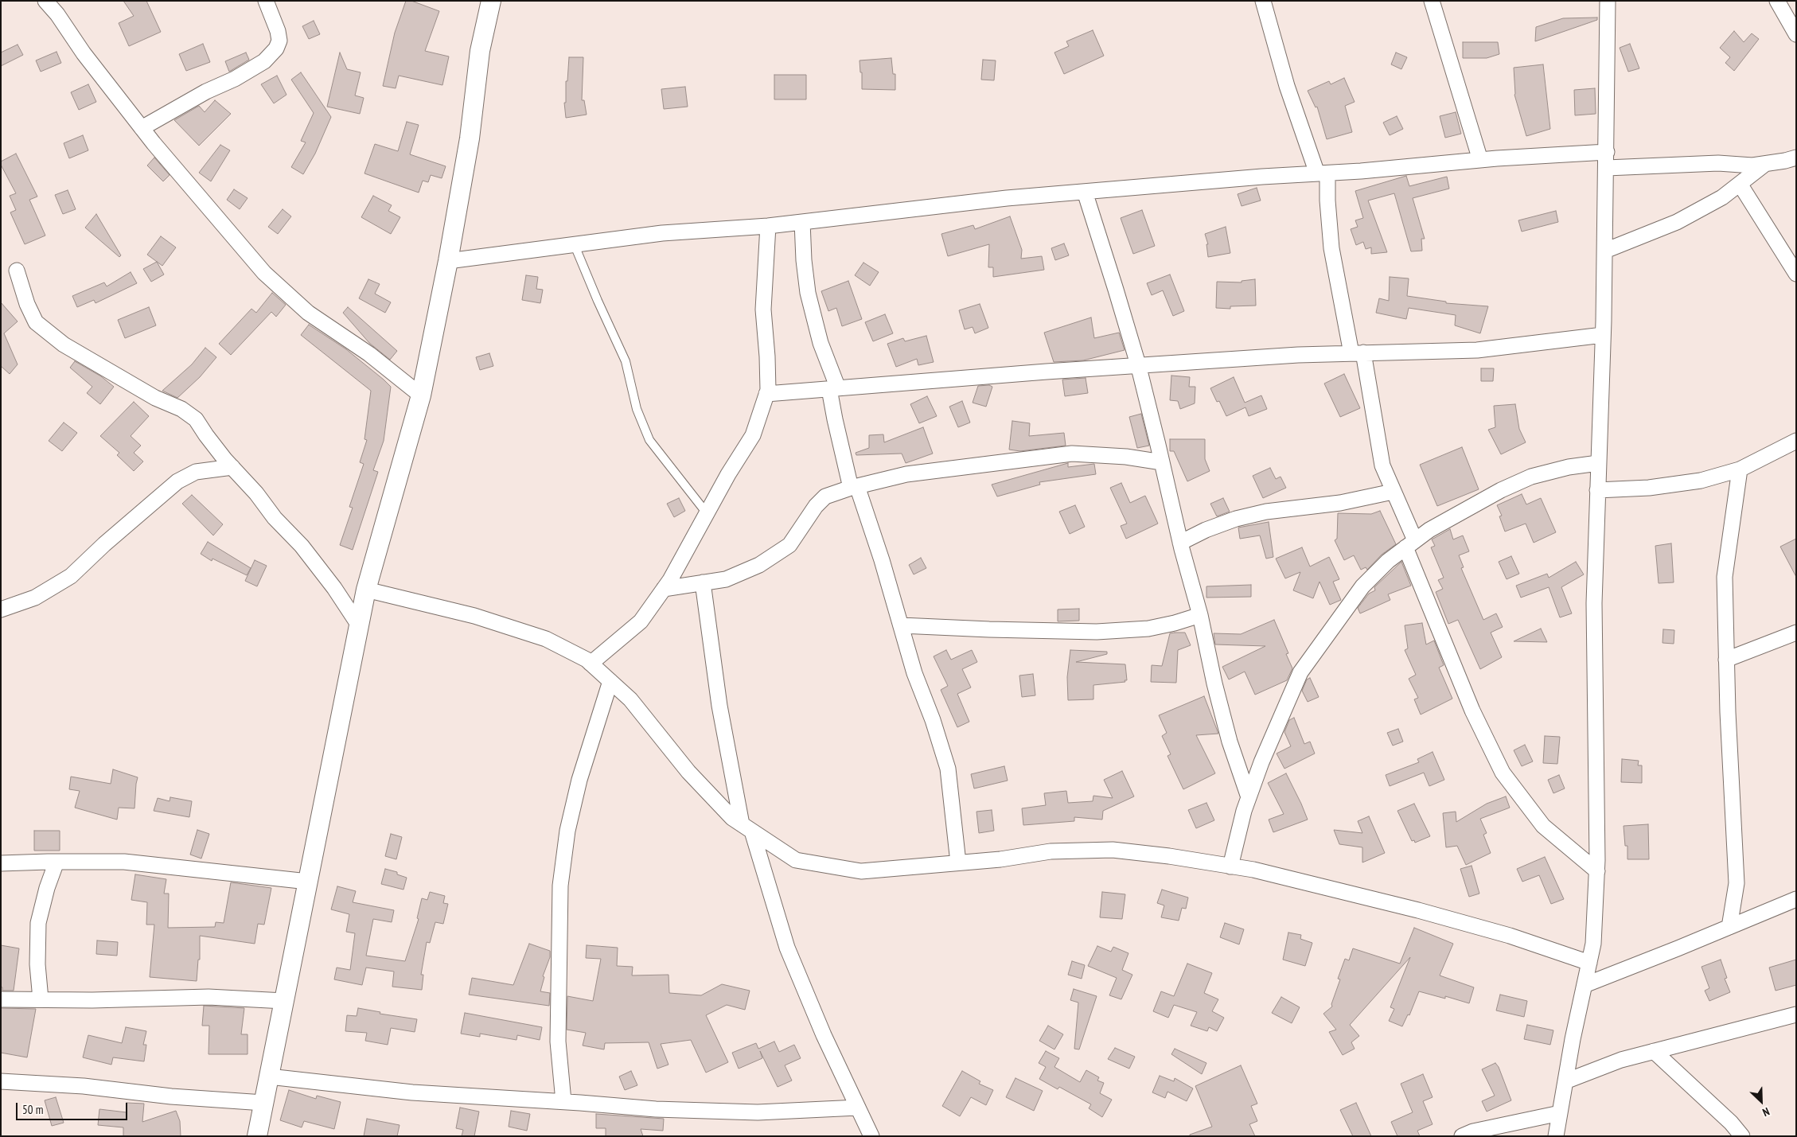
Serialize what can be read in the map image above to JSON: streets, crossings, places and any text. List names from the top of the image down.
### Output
{
  "scale_bar": "50 m",
  "north": "bottom right"
}
